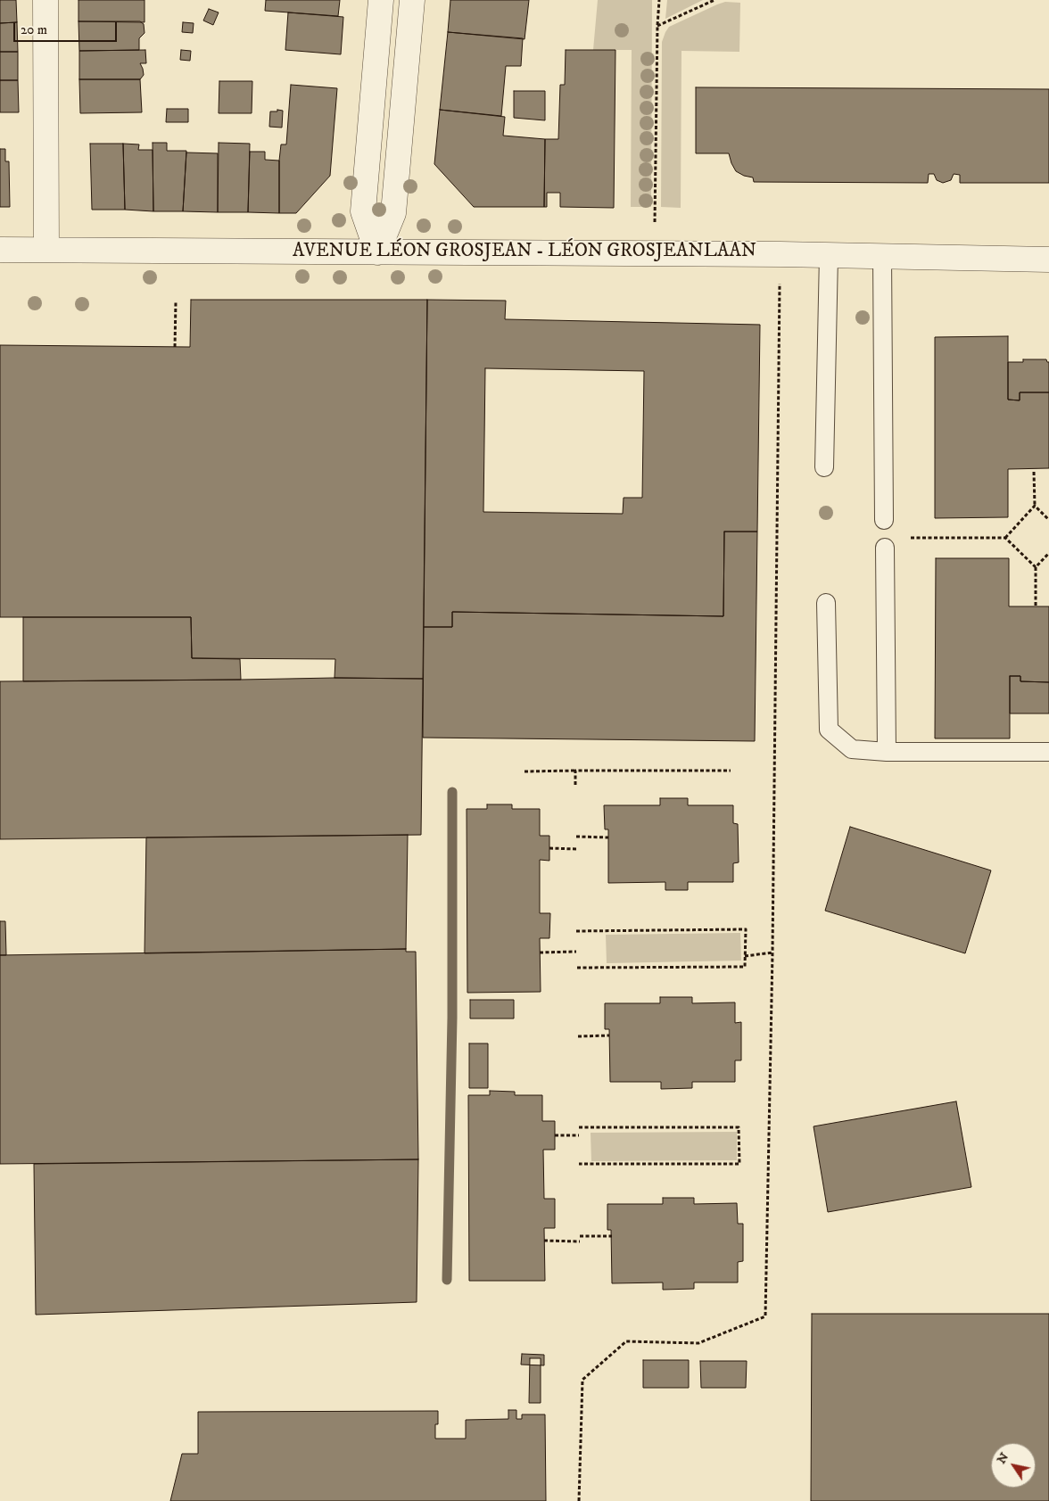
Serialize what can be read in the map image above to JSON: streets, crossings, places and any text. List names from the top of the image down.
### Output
{
  "streets": {
    "street": ["AVENUE LÉON GROSJEAN - LÉON GROSJEANLAAN"]
  },
  "scale_bar": "20 m",
  "north": "top left"
}
